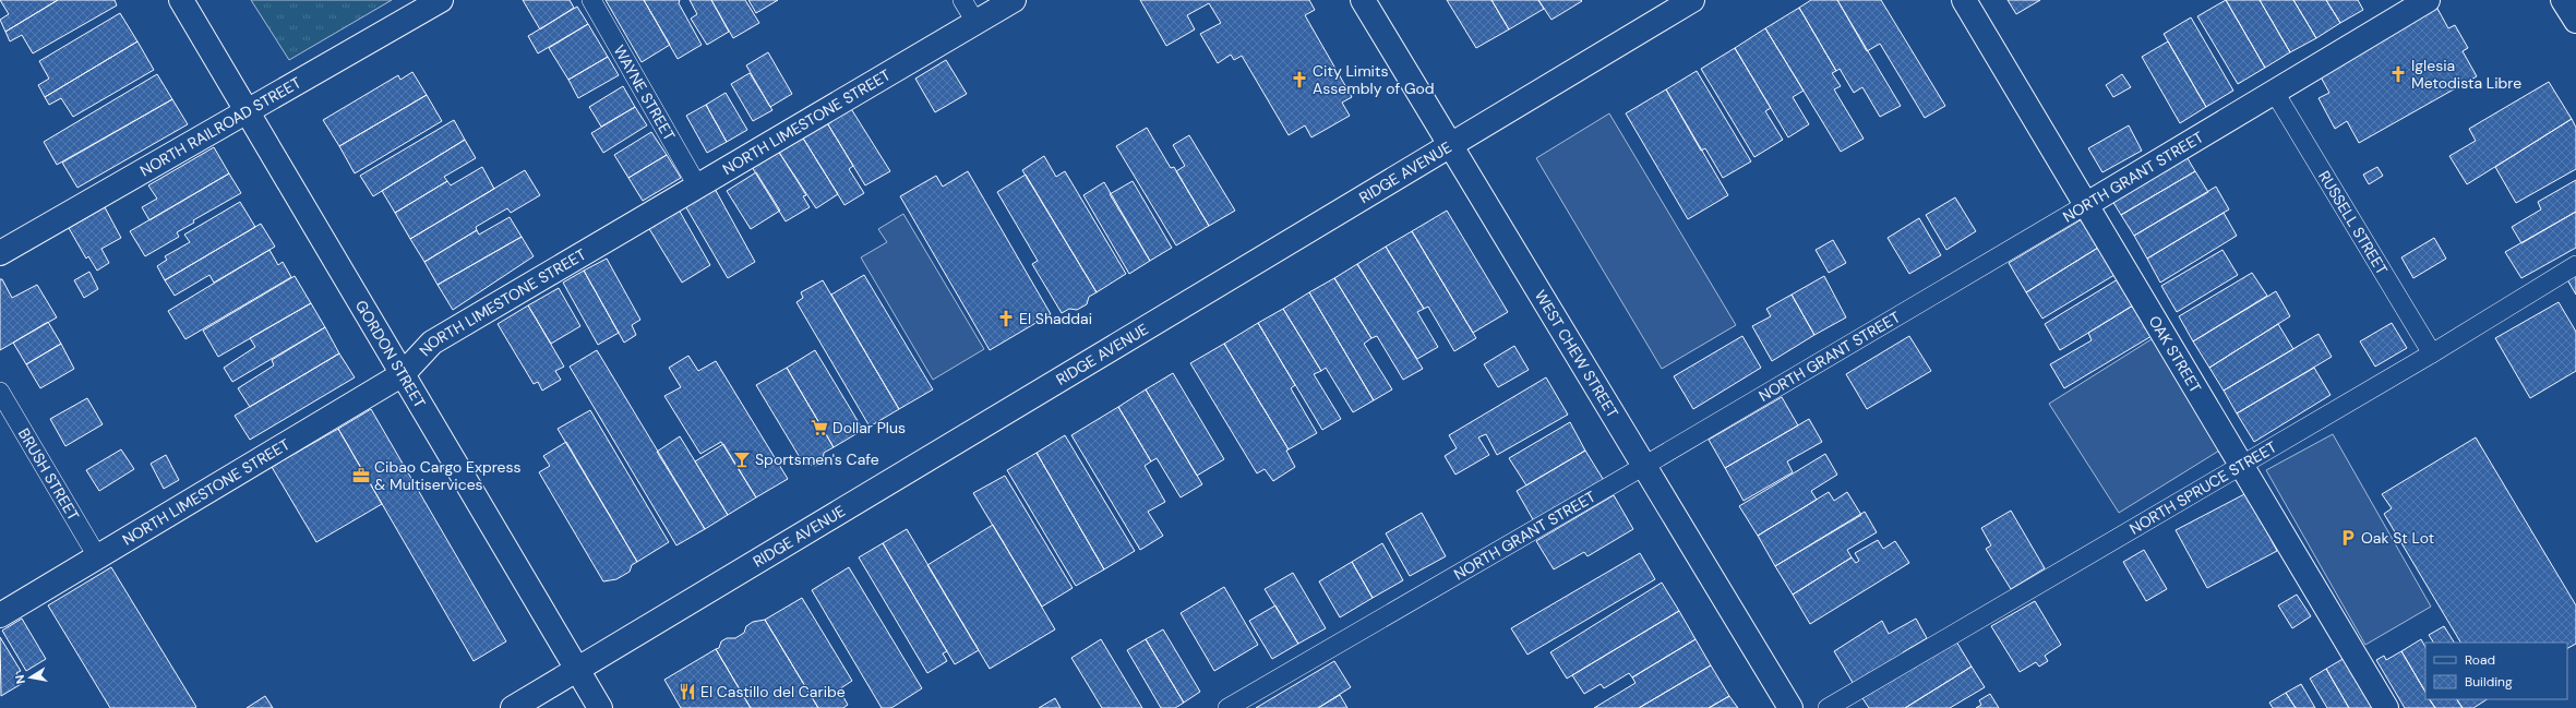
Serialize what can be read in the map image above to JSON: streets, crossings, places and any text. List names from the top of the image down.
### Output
{
  "streets": {
    "street": [
      "NORTH LIMESTONE STREET",
      "NORTH RAILROAD STREET",
      "RIDGE AVENUE",
      "NORTH GRANT STREET",
      "GORDON STREET",
      "OAK STREET",
      "WEST CHEW STREET"
    ],
    "lane": [
      "WAYNE STREET",
      "RUSSELL STREET",
      "BRUSH STREET",
      "NORTH SPRUCE STREET"
    ]
  },
  "crossings": [
    ["WAYNE STREET", "NORTH LIMESTONE STREET"],
    ["NORTH LIMESTONE STREET", "GORDON STREET"],
    ["NORTH LIMESTONE STREET", "BRUSH STREET"],
    ["NORTH RAILROAD STREET", "GORDON STREET"],
    ["RIDGE AVENUE", "GORDON STREET"],
    ["RIDGE AVENUE", "WEST CHEW STREET"],
    ["NORTH GRANT STREET", "RUSSELL STREET"],
    ["NORTH GRANT STREET", "OAK STREET"],
    ["NORTH GRANT STREET", "WEST CHEW STREET"],
    ["RUSSELL STREET", "NORTH SPRUCE STREET"],
    ["OAK STREET", "NORTH SPRUCE STREET"]
  ],
  "places": {
    "church": ["Iglesia Metodista Libre", "City Limits Assembly of God", "El Shaddai"],
    "supermarket": ["Dollar Plus"],
    "bar": ["Sportsmen's Cafe"],
    "office": ["Cibao Cargo Express & Multiservices"],
    "parking": ["Oak St Lot"],
    "restaurant": ["El Castillo del Caribe"]
  },
  "legend": ["Road", "Building"],
  "north": "left"
}
